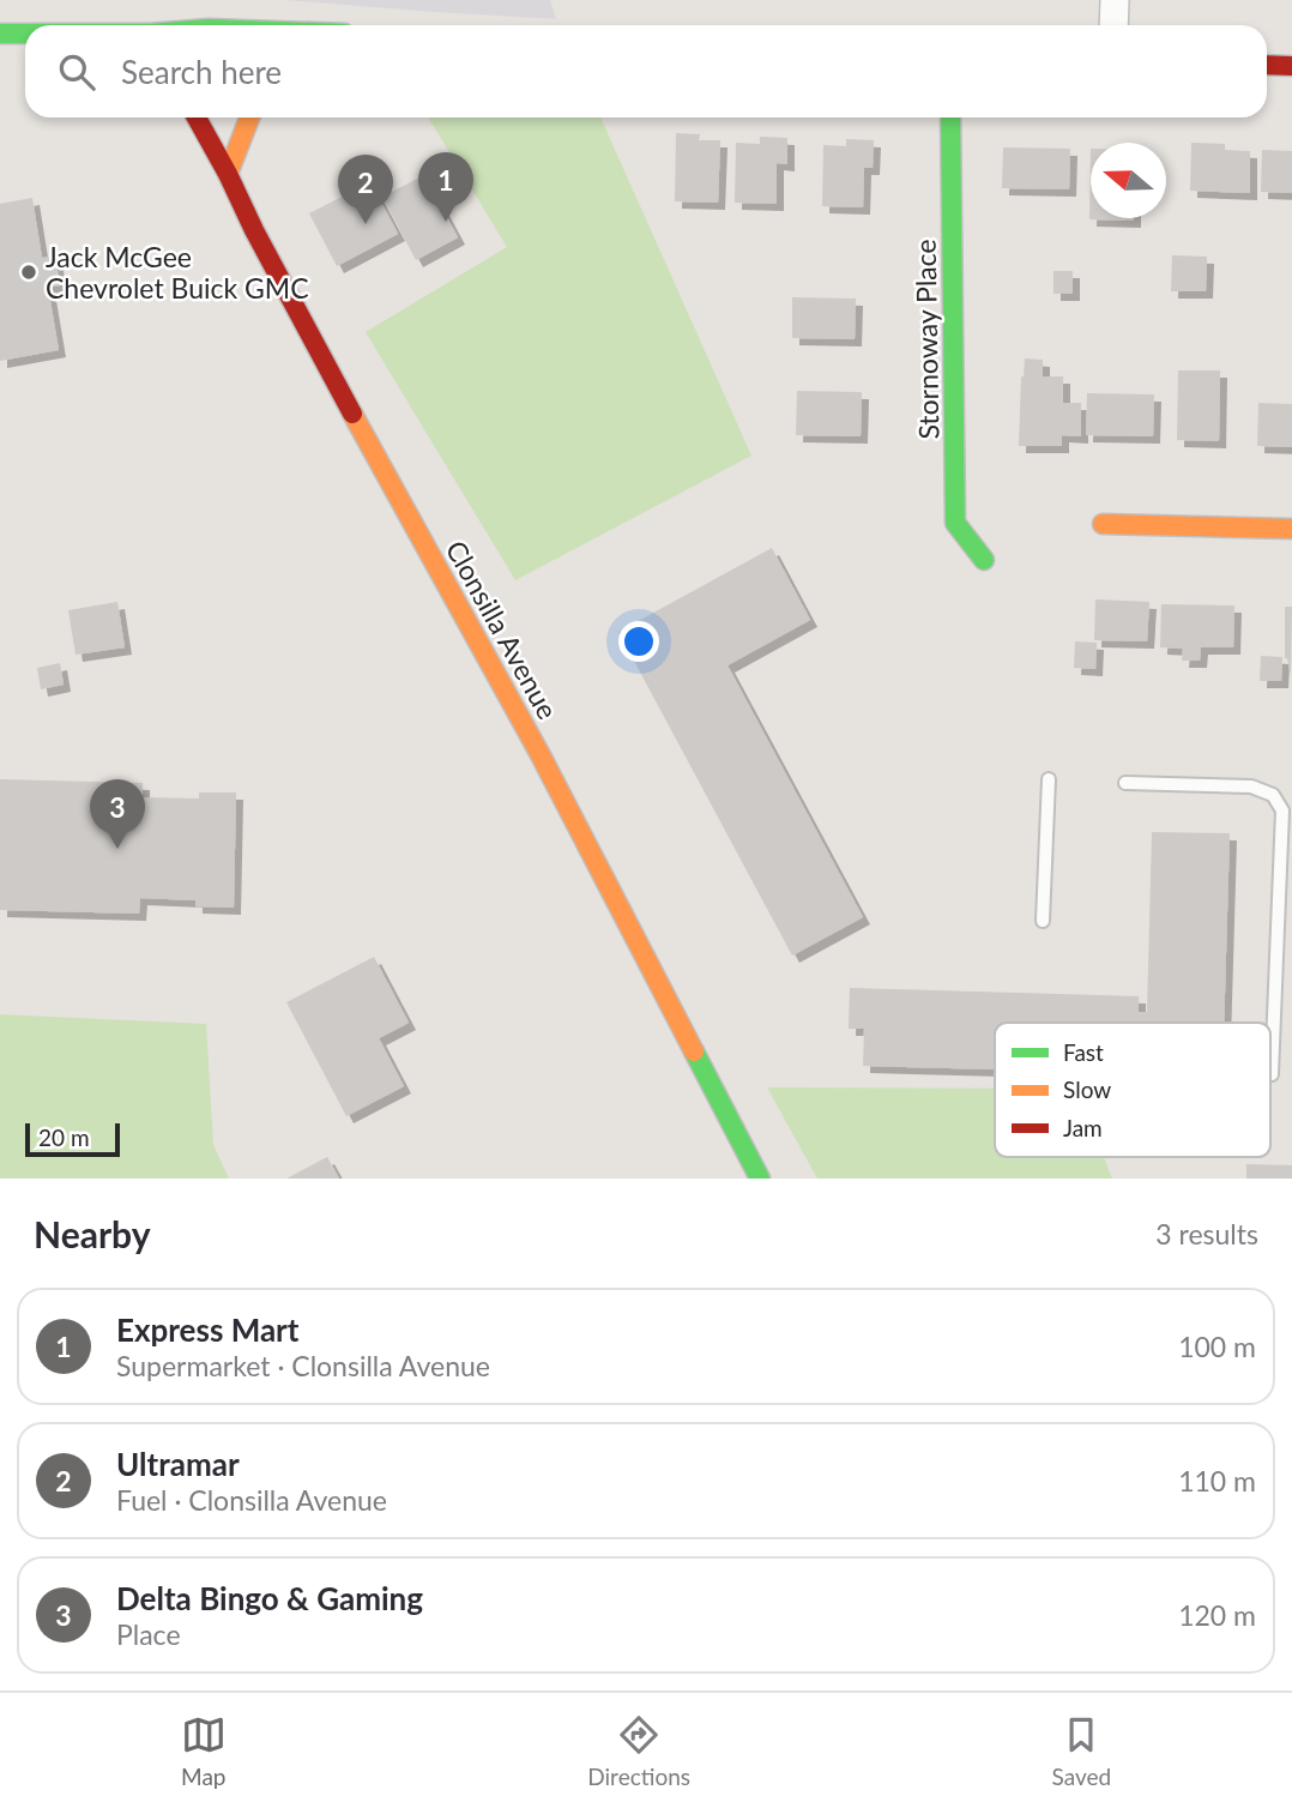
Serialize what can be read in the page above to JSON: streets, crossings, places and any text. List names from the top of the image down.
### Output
{
  "streets": {
    "main road": ["Stornoway Place", "Clonsilla Avenue"]
  },
  "places": ["Jack McGee Chevrolet Buick GMC"],
  "legend": ["Fast", "Slow", "Jam"],
  "scale_bar": "20 m",
  "north": "left",
  "page": {
    "search": "Search here",
    "pins": ["1", "2", "3"],
    "scale": "20 m",
    "heading": ["Nearby", "3 results"],
    "list": [
      {
        "mark": "1",
        "name": "Express Mart",
        "note": "Supermarket · Clonsilla Avenue",
        "value": "100 m"
      },
      {
        "mark": "2",
        "name": "Ultramar",
        "note": "Fuel · Clonsilla Avenue",
        "value": "110 m"
      },
      {
        "mark": "3",
        "name": "Delta Bingo & Gaming",
        "note": "Place",
        "value": "120 m"
      }
    ],
    "nav": ["Map", "Directions", "Saved"]
  }
}
